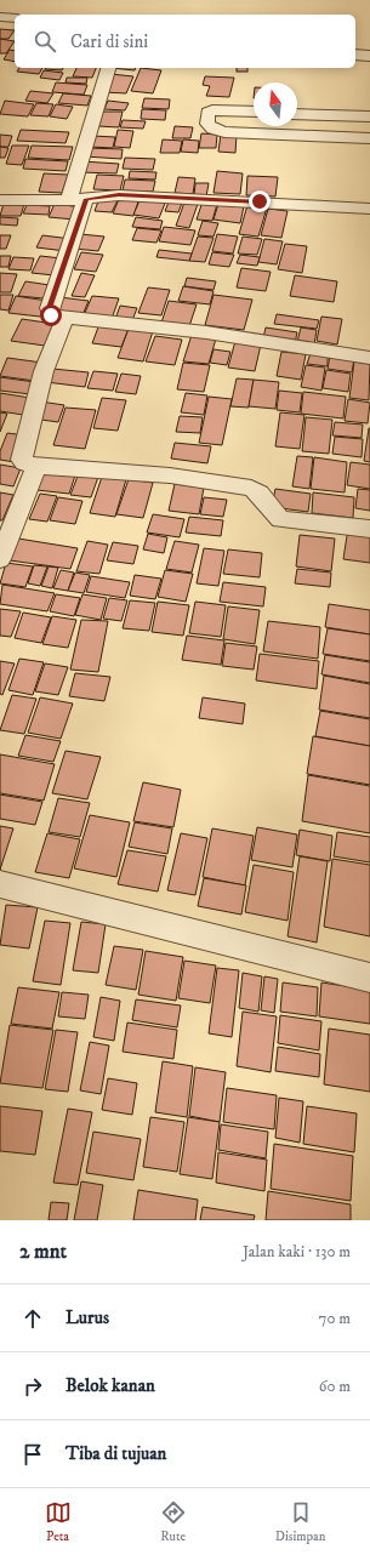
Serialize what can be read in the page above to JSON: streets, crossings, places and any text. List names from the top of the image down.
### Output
{
  "north": "top",
  "page": {
    "search": "Cari di sini",
    "heading": ["2 mnt", "Jalan kaki · 130 m"],
    "list": [
      ["Lurus", "70 m"],
      ["Belok kanan", "60 m"],
      "Tiba di tujuan"
    ],
    "nav": ["Peta", "Rute", "Disimpan"]
  }
}
